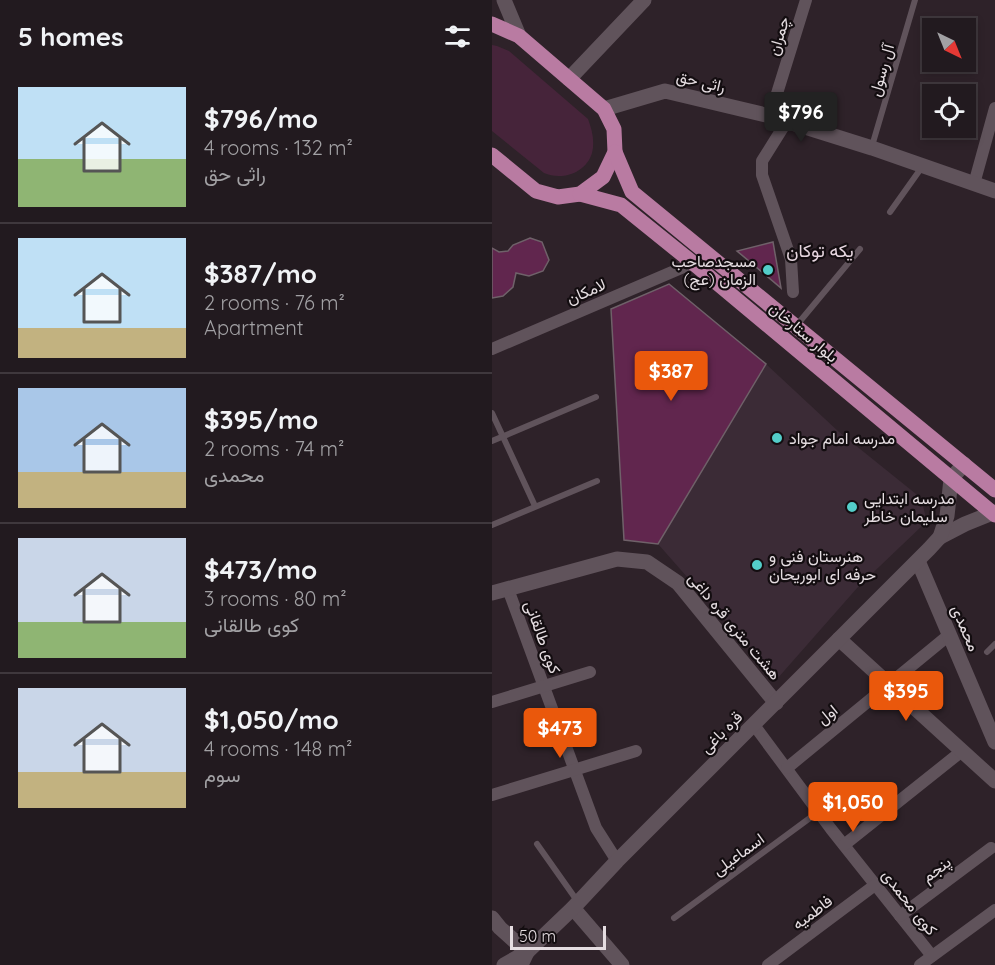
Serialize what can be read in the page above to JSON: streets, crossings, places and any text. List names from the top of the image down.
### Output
{
  "streets": {
    "main road": [
      "راثی حق",
      "بلوار ستارخان",
      "هشت متری قره داغی",
      "محمدی",
      "قره باغی"
    ],
    "street": [
      "چمران",
      "لامکان",
      "کوی طالقانی",
      "اول",
      "پنجم",
      "کوی محمدی",
      "فاطمیه"
    ],
    "lane": ["آل رسول", "اسماعیلی"]
  },
  "crossings": [
    ["چمران", "راثی حق"],
    ["آل رسول", "راثی حق"],
    ["راثی حق", "بلوار ستارخان"],
    ["لامکان", "بلوار ستارخان"],
    ["بلوار ستارخان", "قره باغی"],
    ["هشت متری قره داغی", "کوی طالقانی"],
    ["هشت متری قره داغی", "قره باغی"],
    ["محمدی", "اول"],
    ["محمدی", "قره باغی"],
    ["کوی طالقانی", "قره باغی"],
    ["اول", "کوی محمدی"],
    ["قره باغی", "کوی محمدی"],
    ["اسماعیلی", "کوی محمدی"],
    ["پنجم", "کوی محمدی"],
    ["کوی محمدی", "فاطمیه"]
  ],
  "districts": ["یکه توکان"],
  "places": [
    "مسجدصاحب الزمان (عج)",
    "مدرسه امام جواد",
    "مدرسه ابتدایی سلیمان خاطر",
    "هنرستان فنی و حرفه ای ابوریحان"
  ],
  "scale_bar": "50 m",
  "north": "bottom right",
  "page": {
    "heading": "5 homes",
    "list": [
      {
        "name": "$796/mo",
        "note": "4 rooms · 132 m² · راثی حق"
      },
      {
        "name": "$387/mo",
        "note": "2 rooms · 76 m² · Apartment"
      },
      {
        "name": "$395/mo",
        "note": "2 rooms · 74 m² · محمدی"
      },
      {
        "name": "$473/mo",
        "note": "3 rooms · 80 m² · کوی طالقانی"
      },
      {
        "name": "$1,050/mo",
        "note": "4 rooms · 148 m² · سوم"
      }
    ],
    "price": [
      "$796",
      "$387",
      "$395",
      "$473",
      "$1,050"
    ],
    "scale": "50 m"
  }
}
